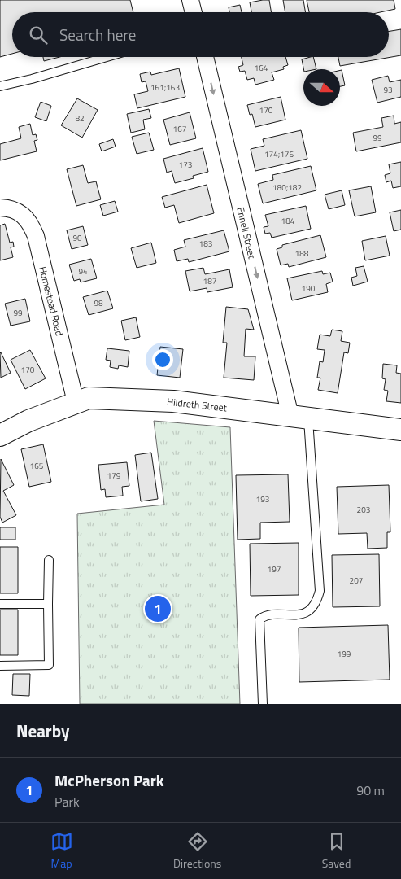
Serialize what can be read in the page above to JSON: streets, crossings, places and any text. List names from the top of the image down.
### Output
{
  "streets": {
    "street": ["Ennell Street", "Homestead Road", "Hildreth Street"]
  },
  "crossings": [
    ["Ennell Street", "Hildreth Street"],
    ["Homestead Road", "Hildreth Street"]
  ],
  "one_way": ["Ennell Street"],
  "house_numbers": [
    "164",
    "161;163",
    "93",
    "170",
    "82",
    "167",
    "99",
    "174;176",
    "173",
    "180;182",
    "184",
    "90",
    "183",
    "188",
    "94",
    "187",
    "190",
    "98",
    "99",
    "170",
    "165",
    "179",
    "193",
    "203",
    "197",
    "207",
    "199"
  ],
  "north": "right",
  "page": {
    "search": "Search here",
    "pins": "1",
    "heading": "Nearby",
    "list": [
      {
        "mark": "1",
        "name": "McPherson Park",
        "note": "Park",
        "value": "90 m"
      }
    ],
    "nav": ["Map", "Directions", "Saved"]
  }
}
